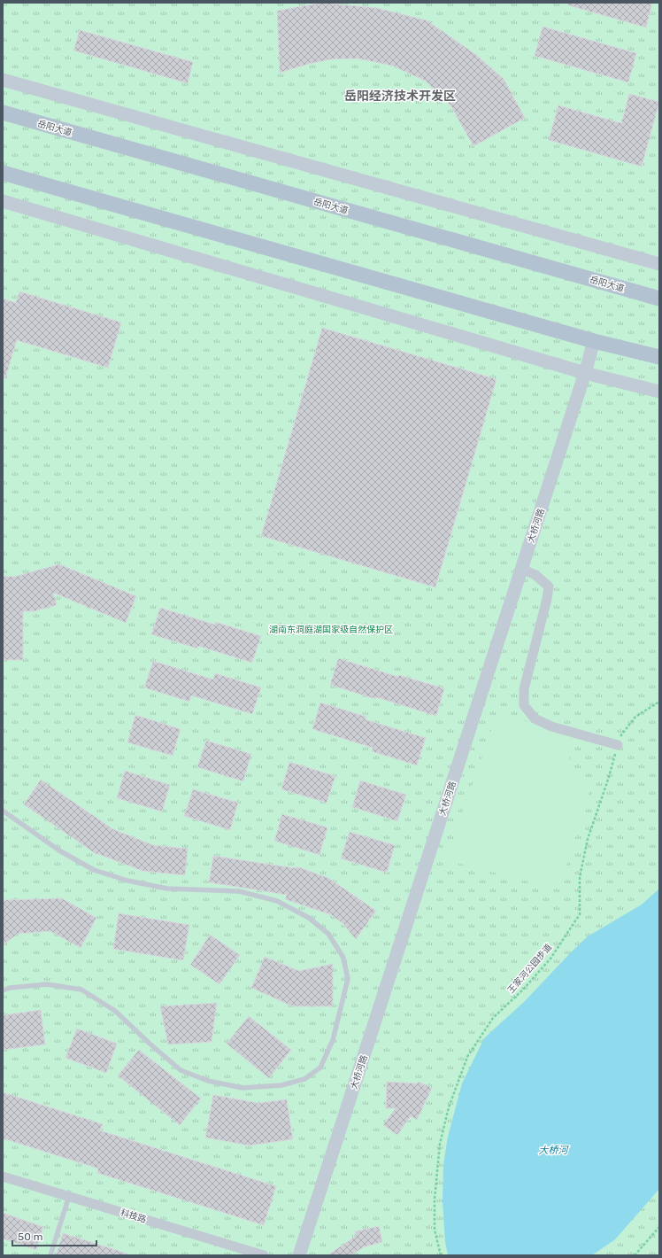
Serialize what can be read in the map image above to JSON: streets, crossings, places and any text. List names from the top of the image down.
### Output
{
  "streets": {
    "main road": ["岳阳大道", "大桥河路"],
    "street": ["科技路"],
    "path": ["王家河公园步道"]
  },
  "districts": ["岳阳经济技术开发区"],
  "water": ["大桥河"],
  "parks": ["湖南东洞庭湖国家级自然保护区"],
  "scale_bar": "50 m"
}
